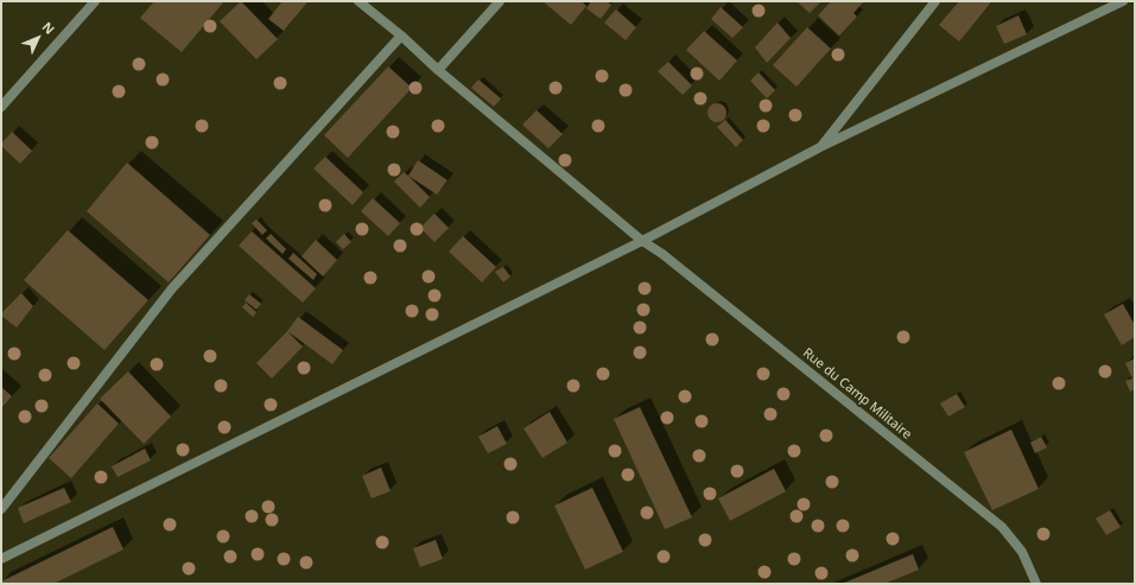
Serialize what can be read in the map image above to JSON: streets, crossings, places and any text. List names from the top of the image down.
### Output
{
  "streets": {
    "street": ["Rue du Camp Militaire"]
  },
  "north": "top right"
}
